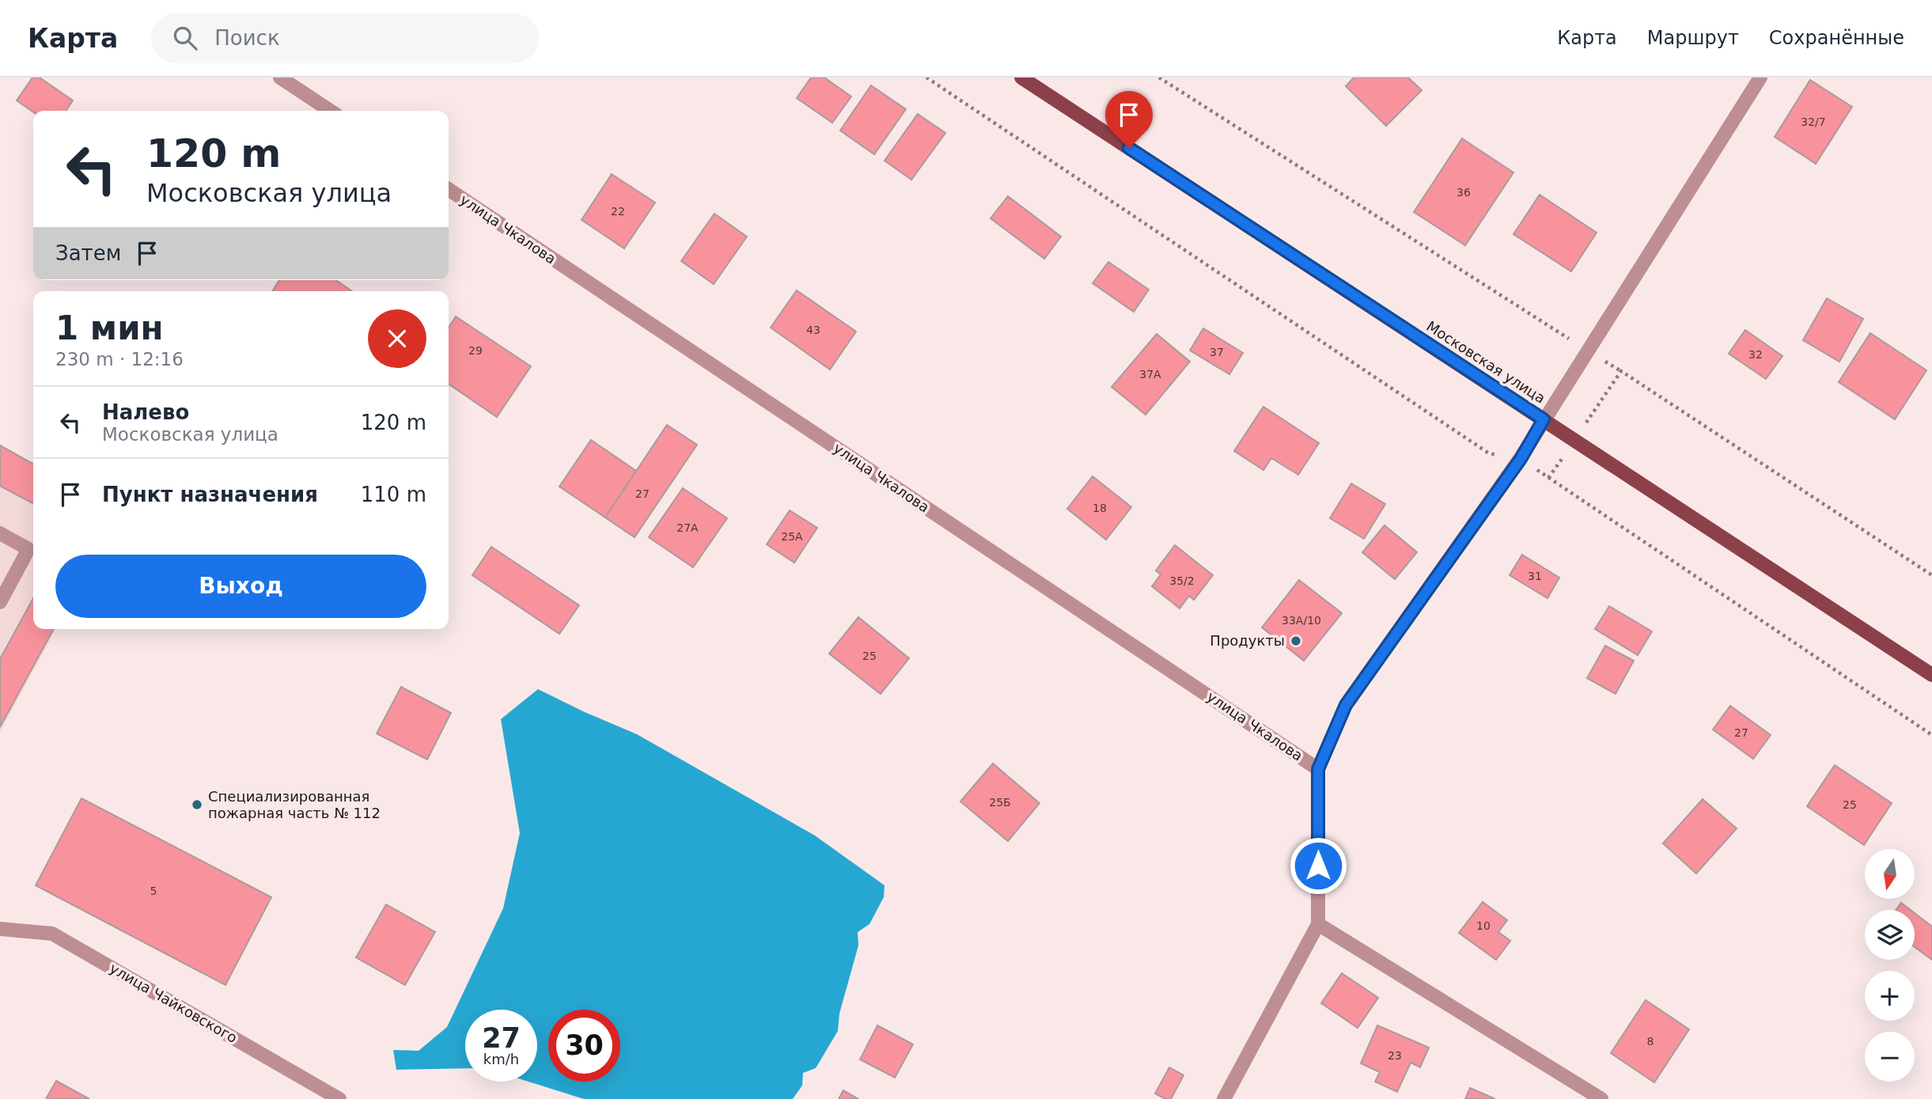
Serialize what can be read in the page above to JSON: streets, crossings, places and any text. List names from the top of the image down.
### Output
{
  "streets": {
    "main road": ["Московская улица"],
    "street": ["улица Чкалова", "улица Чайковского"]
  },
  "places": ["Продукты", "Специализированная пожарная часть № 112"],
  "house_numbers": [
    "32/7",
    "36",
    "22",
    "43",
    "29",
    "37",
    "32",
    "37А",
    "27",
    "18",
    "27А",
    "25А",
    "31",
    "35/2",
    "33А/10",
    "25",
    "27",
    "25Б",
    "25",
    "5",
    "10",
    "8",
    "23"
  ],
  "north": "bottom",
  "page": {
    "header": "Карта",
    "search": "Поиск",
    "nav": ["Карта", "Маршрут", "Сохранённые"],
    "turn": ["120 m", "Московская улица"],
    "then": "Затем",
    "heading": ["1 мин", "230 m · 12:16"],
    "list": [
      {
        "name": "Налево",
        "note": "Московская улица",
        "value": "120 m"
      },
      {
        "name": "Пункт назначения",
        "value": "110 m"
      }
    ],
    "buttons": "Выход",
    "map_buttons": ["+", "−"],
    "speed": "27 km/h",
    "limit": "30"
  }
}
